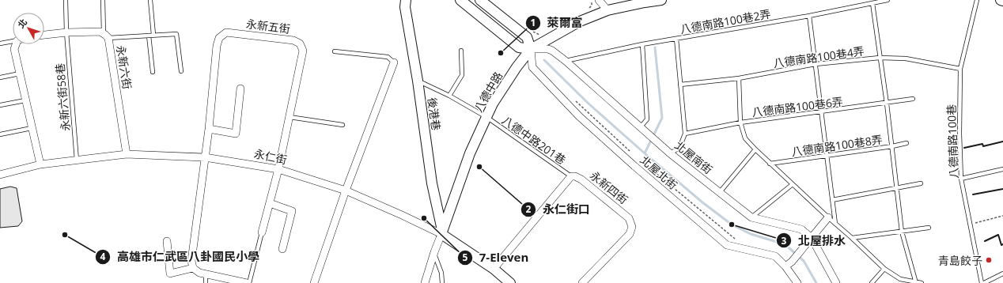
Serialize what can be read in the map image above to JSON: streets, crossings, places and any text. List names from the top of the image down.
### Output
{
  "streets": {
    "street": [
      "永新五街",
      "永新六街",
      "八德中路",
      "後港巷",
      "永仁街",
      "北屋南街",
      "北屋北街",
      "永新四街"
    ],
    "lane": [
      "八德南路100巷2弄",
      "八德南路100巷4弄",
      "永新六街58巷",
      "八德南路100巷6弄",
      "八德中路201巷",
      "八德南路100巷",
      "八德南路100巷8弄"
    ]
  },
  "crossings": [
    ["八德南路100巷2弄", "北屋南街"],
    ["永新五街", "永仁街"],
    ["八德南路100巷4弄", "八德南路100巷"],
    ["永新六街", "永仁街"],
    ["八德中路", "後港巷"],
    ["八德中路", "八德中路201巷"],
    ["八德中路", "永仁街"],
    ["八德中路", "北屋南街"],
    ["八德中路", "北屋北街"],
    ["永新六街58巷", "永仁街"],
    ["後港巷", "八德中路201巷"],
    ["後港巷", "永仁街"],
    ["八德中路201巷", "永新四街"],
    ["北屋南街", "北屋北街"]
  ],
  "places": [
    "萊爾富",
    "永仁街口",
    "7-Eleven",
    "北屋排水",
    "高雄市仁武區八卦國民小學",
    "青島餃子"
  ],
  "north": "top left"
}
